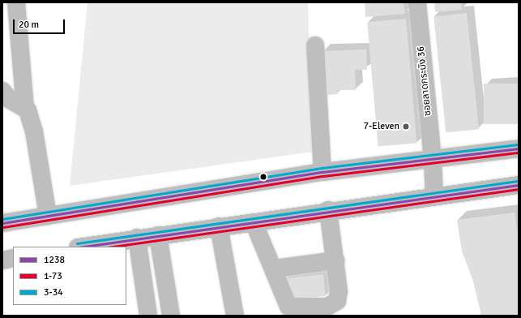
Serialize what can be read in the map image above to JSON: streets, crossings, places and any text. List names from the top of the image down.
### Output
{
  "streets": {
    "main road": ["ซอยลาดกระบัง 36"]
  },
  "places": ["7-Eleven"],
  "lines": ["transit line 3-34", "transit line 1238", "transit line 1-73"],
  "legend": ["1238", "1-73", "3-34"],
  "scale_bar": "20 m"
}
